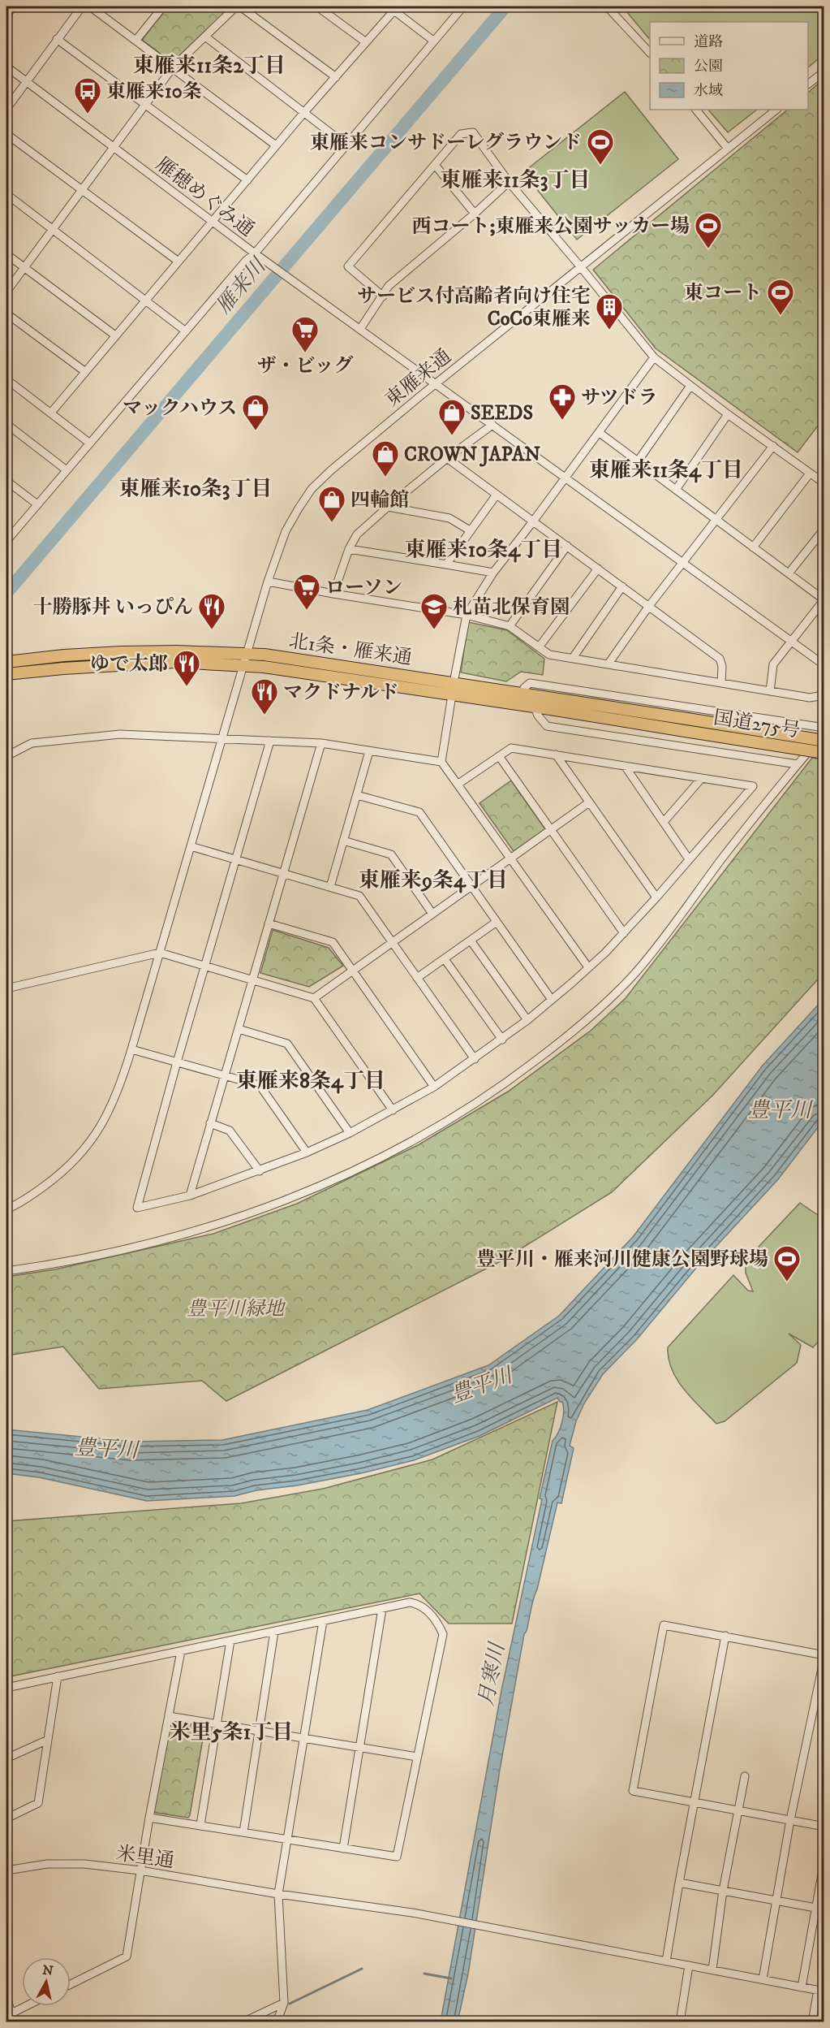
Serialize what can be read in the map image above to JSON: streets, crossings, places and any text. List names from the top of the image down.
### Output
{
  "streets": {
    "highway": ["北1条・雁来通", "国道275号"],
    "street": ["雁穂めぐみ通", "東雁来通", "米里通"]
  },
  "crossings": [
    ["雁穂めぐみ通", "東雁来通"],
    ["東雁来通", "北1条・雁来通"],
    ["北1条・雁来通", "国道275号"]
  ],
  "districts": [
    "東雁来11条2丁目",
    "東雁来11条3丁目",
    "東雁来11条4丁目",
    "東雁来10条3丁目",
    "東雁来10条4丁目",
    "東雁来9条4丁目",
    "東雁来8条4丁目",
    "米里5条1丁目"
  ],
  "water": ["雁来川", "豊平川", "月寒川"],
  "parks": ["豊平川緑地"],
  "places": {
    "bus stop": ["東雁来10条"],
    "sports": [
      "東雁来コンサドーレグラウンド",
      "西コート;東雁来公園サッカー場",
      "東コート",
      "豊平川・雁来河川健康公園野球場"
    ],
    "building": ["サービス付高齢者向け住宅 CoCo東雁来"],
    "supermarket": ["ザ・ビッグ", "ローソン"],
    "pharmacy": ["サツドラ"],
    "shop": [
      "マックハウス",
      "SEEDS",
      "CROWN JAPAN",
      "四輪館"
    ],
    "restaurant": ["十勝豚丼 いっぴん", "ゆで太郎", "マクドナルド"],
    "school or university": ["札苗北保育園"]
  },
  "legend": ["道路", "公園", "水域"],
  "north": "top"
}
